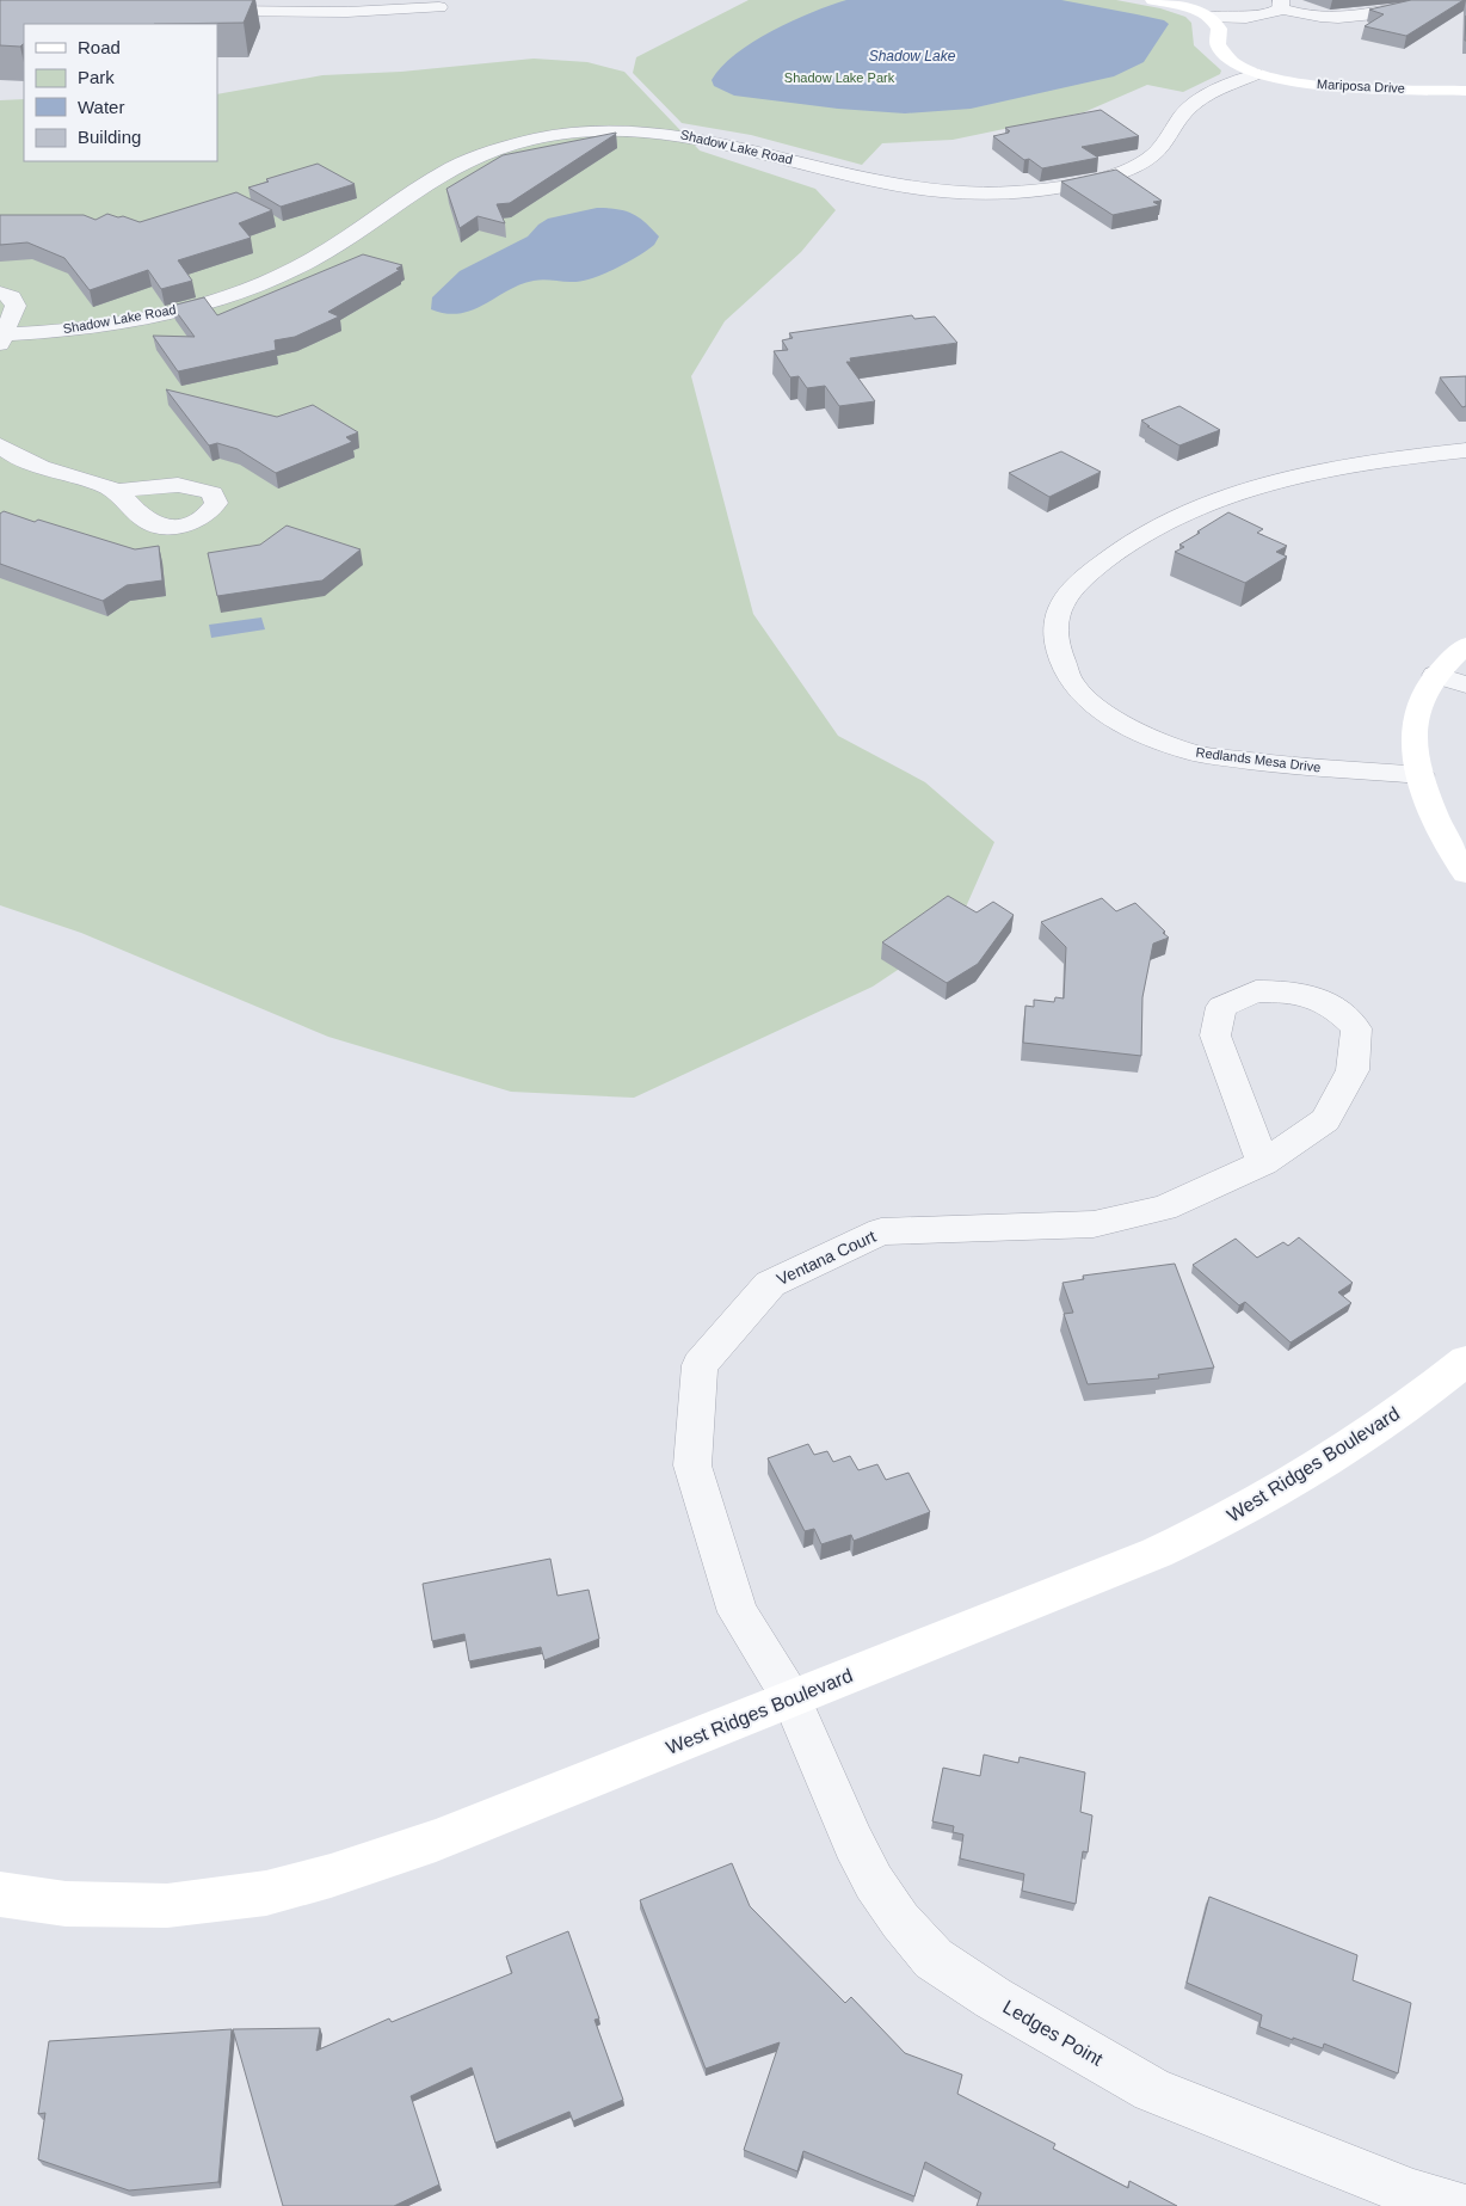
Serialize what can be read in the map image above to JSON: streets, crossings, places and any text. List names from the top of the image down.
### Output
{
  "streets": {
    "street": [
      "Mariposa Drive",
      "Shadow Lake Road",
      "Redlands Mesa Drive",
      "Ventana Court",
      "West Ridges Boulevard",
      "Ledges Point"
    ]
  },
  "crossings": [
    ["Mariposa Drive", "Shadow Lake Road"],
    ["Ventana Court", "West Ridges Boulevard"],
    ["Ventana Court", "Ledges Point"],
    ["West Ridges Boulevard", "Ledges Point"]
  ],
  "water": ["Shadow Lake"],
  "parks": ["Shadow Lake Park"],
  "legend": [
    "Road",
    "Park",
    "Water",
    "Building"
  ]
}
